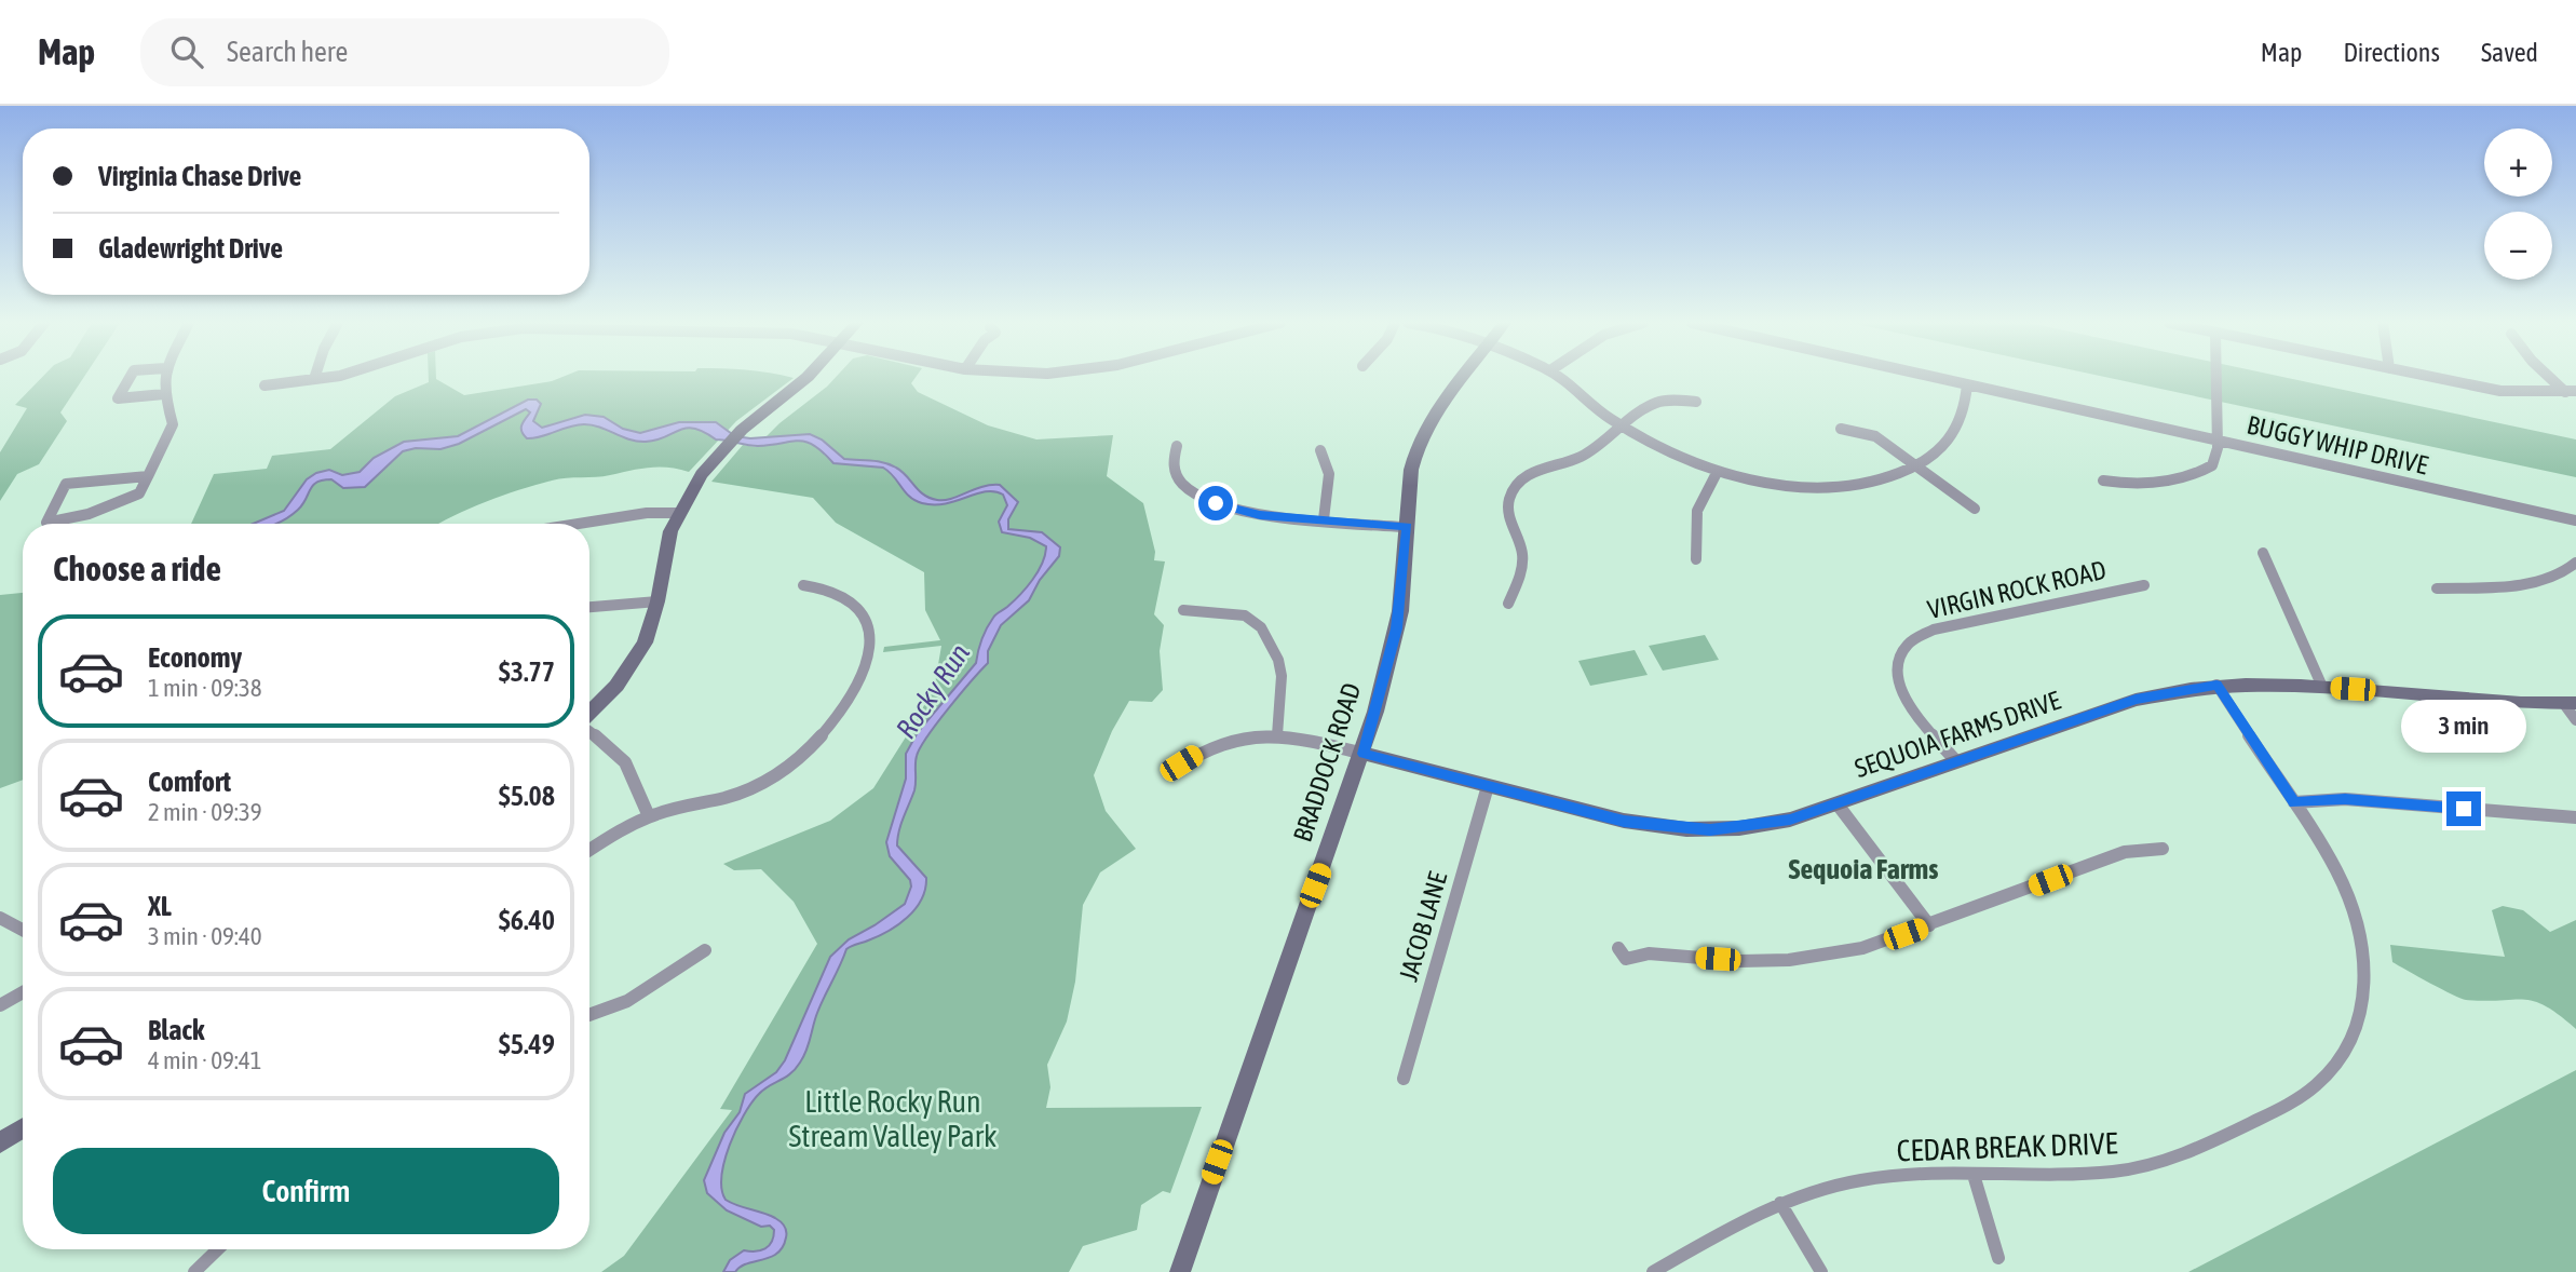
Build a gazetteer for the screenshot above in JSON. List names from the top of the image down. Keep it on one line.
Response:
{"streets":{"street":["BUGGY WHIP DRIVE","VIRGIN ROCK ROAD","SEQUOIA FARMS DRIVE","BRADDOCK ROAD","JACOB LANE","CEDAR BREAK DRIVE"]},"crossings":[["VIRGIN ROCK ROAD","SEQUOIA FARMS DRIVE"],["SEQUOIA FARMS DRIVE","BRADDOCK ROAD"],["SEQUOIA FARMS DRIVE","JACOB LANE"],["SEQUOIA FARMS DRIVE","CEDAR BREAK DRIVE"]],"districts":["Sequoia Farms"],"water":["Rocky Run"],"parks":["Little Rocky Run Stream Valley Park"],"page":{"header":"Map","search":"Search here","nav":["Map","Directions","Saved"],"map_buttons":["+","−"],"banner":["Virginia Chase Drive","Gladewright Drive"],"heading":"Choose a ride","list":[{"name":"Economy","note":"1 min · 09:38","value":"$3.77"},{"name":"Comfort","note":"2 min · 09:39","value":"$5.08"},{"name":"XL","note":"3 min · 09:40","value":"$6.40"},{"name":"Black","note":"4 min · 09:41","value":"$5.49"}],"bubble":"3 min","buttons":"Confirm"}}
